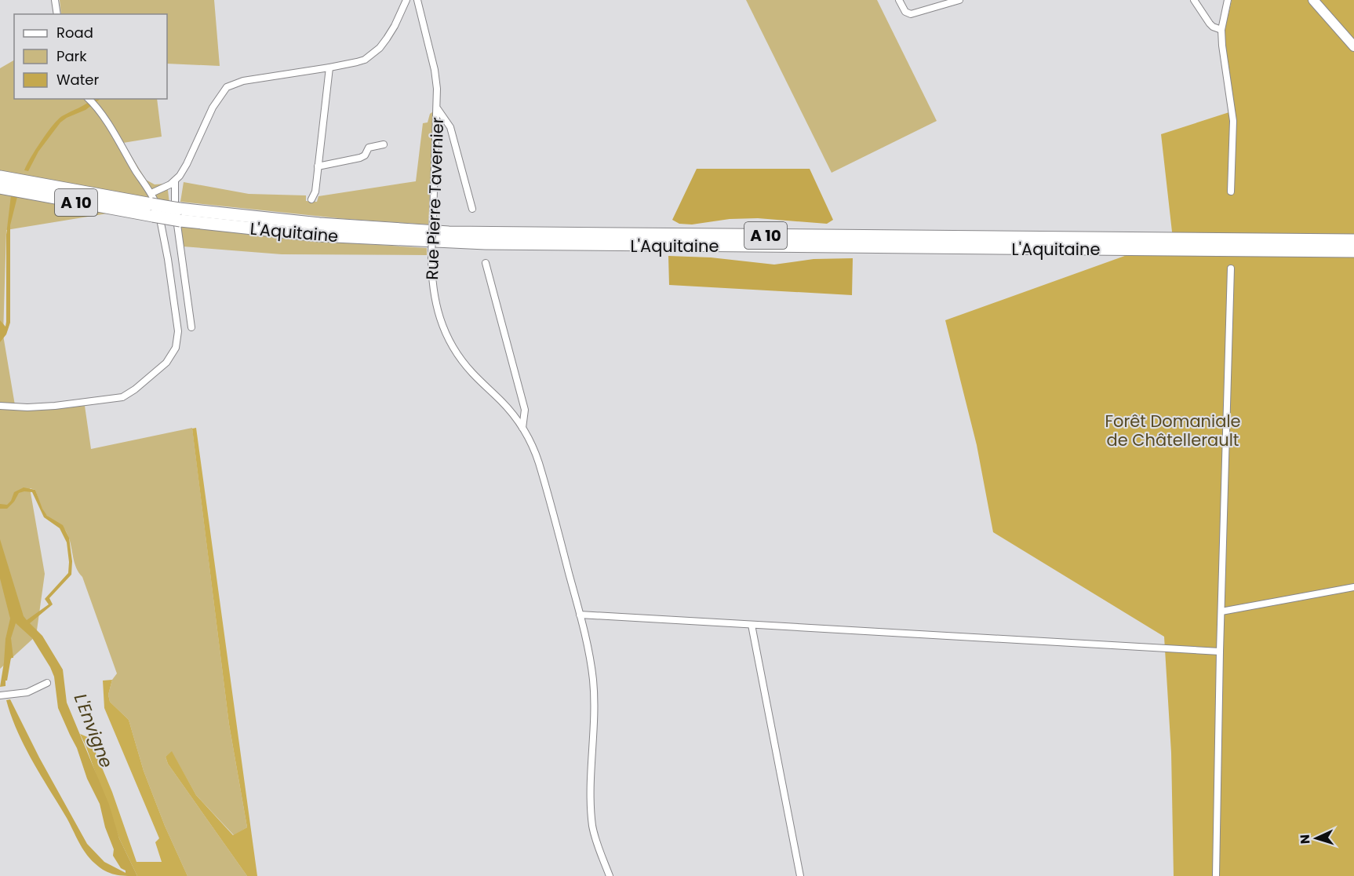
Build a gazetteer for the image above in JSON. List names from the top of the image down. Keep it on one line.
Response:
{"streets":{"highway":["A 10","L'Aquitaine"],"street":["Rue Pierre Tavernier"]},"water":["L'Envigne"],"parks":["Forêt Domaniale de Châtellerault"],"legend":["Road","Park","Water"],"north":"left"}
